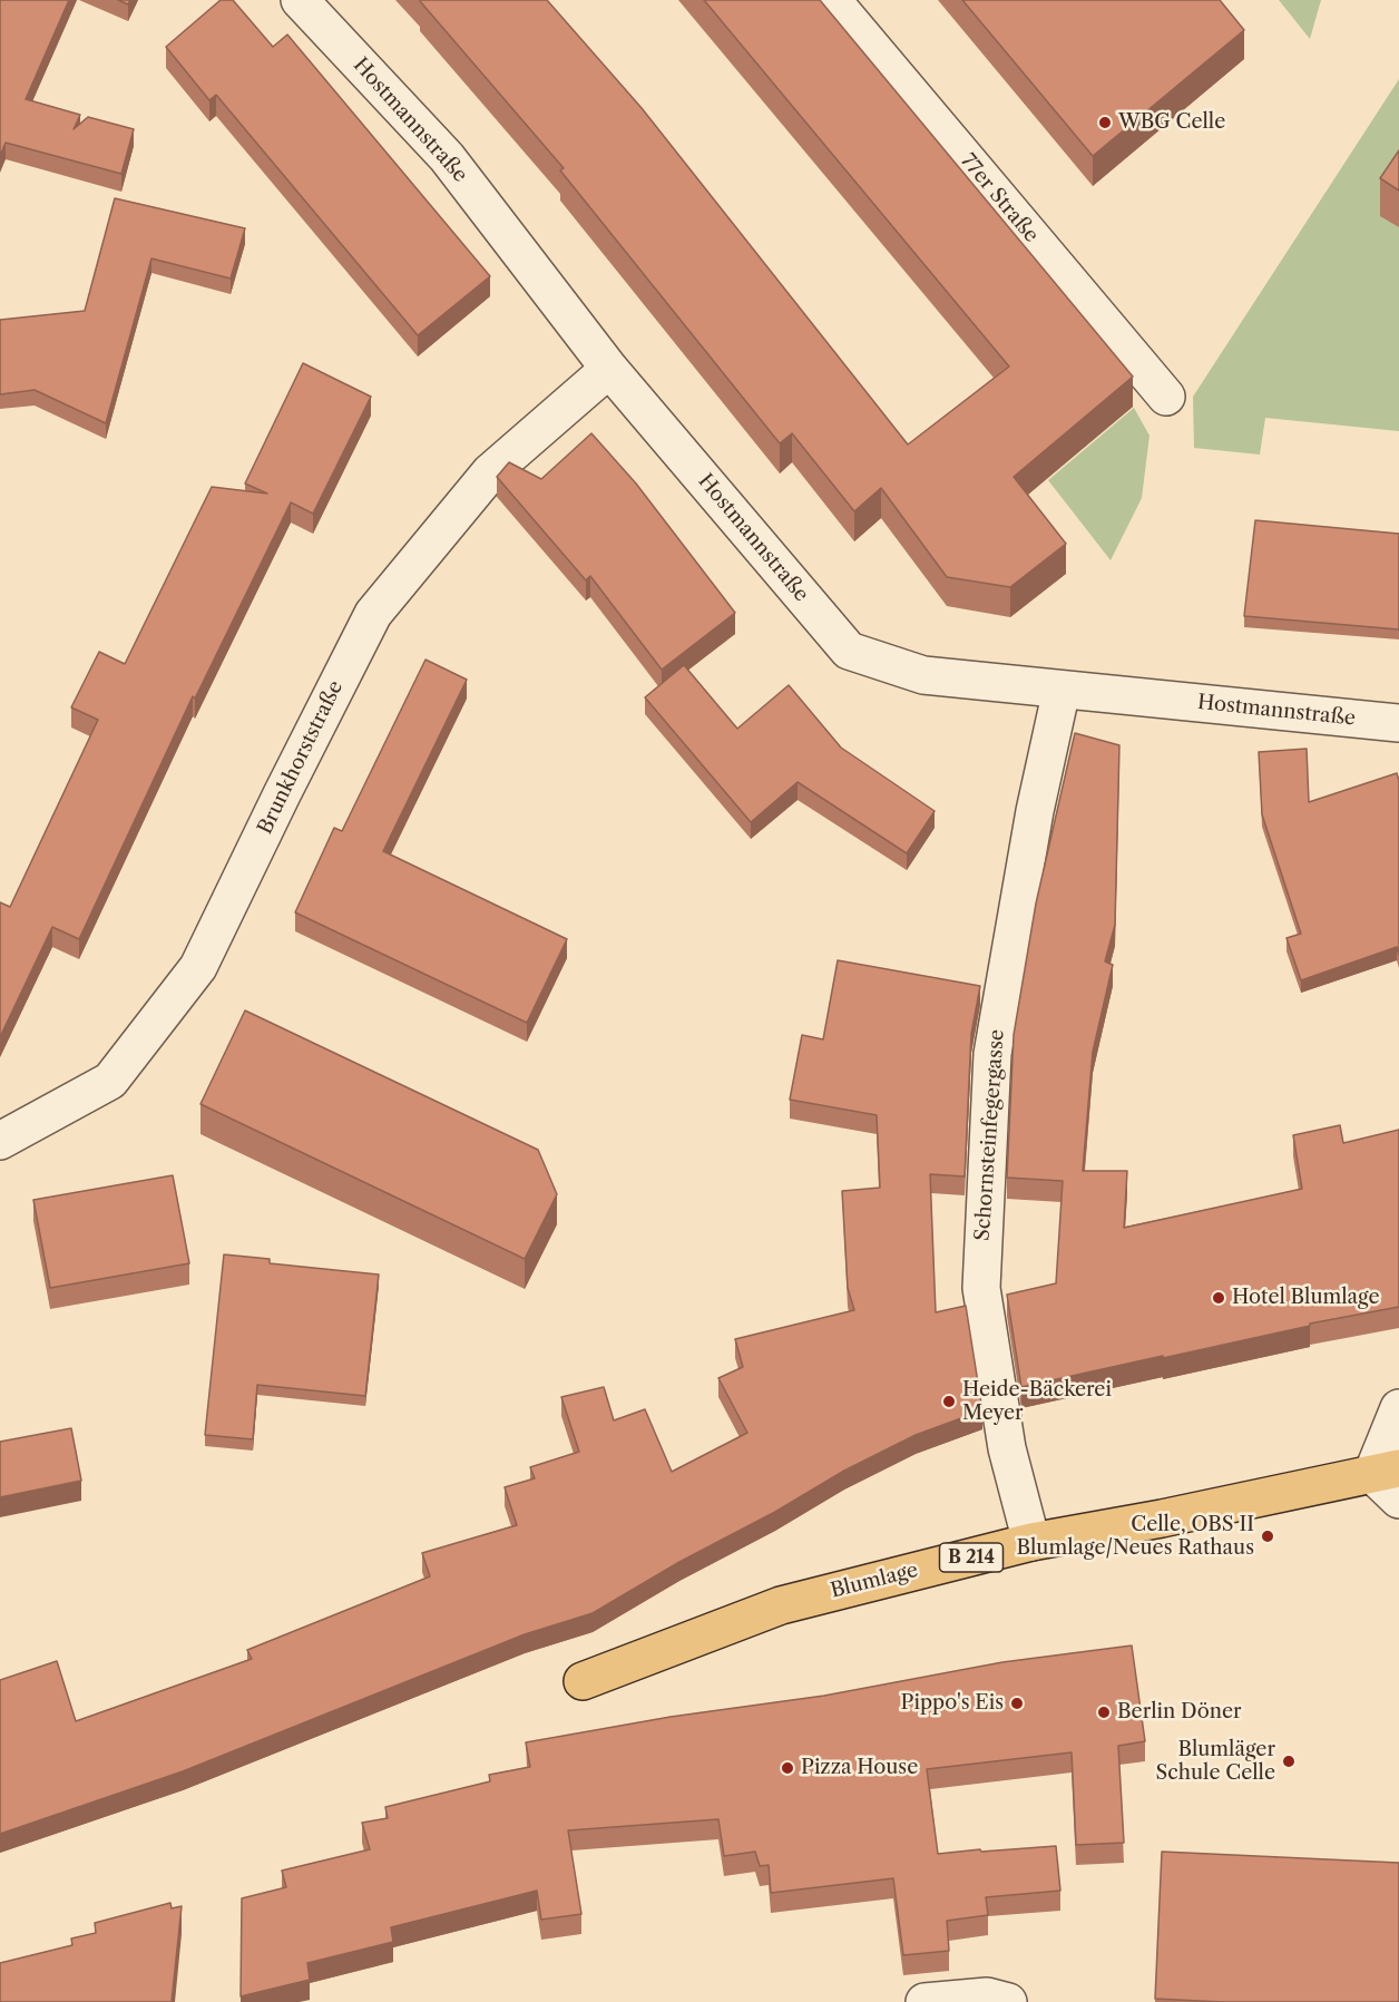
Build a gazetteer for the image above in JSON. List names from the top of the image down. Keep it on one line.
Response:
{"streets":{"main road":["B 214","Blumlage"],"street":["Hostmannstraße","77er Straße","Brunkhorststraße","Schornsteinfegergasse"]},"crossings":[["Hostmannstraße","Brunkhorststraße"],["Hostmannstraße","Schornsteinfegergasse"],["Schornsteinfegergasse","Blumlage"]],"places":["WBG Celle","Hotel Blumlage","Heide-Bäckerei Meyer","Celle, OBS II Blumlage/Neues Rathaus","Pippo's Eis","Berlin Döner","Blumläger Schule Celle","Pizza House"]}
